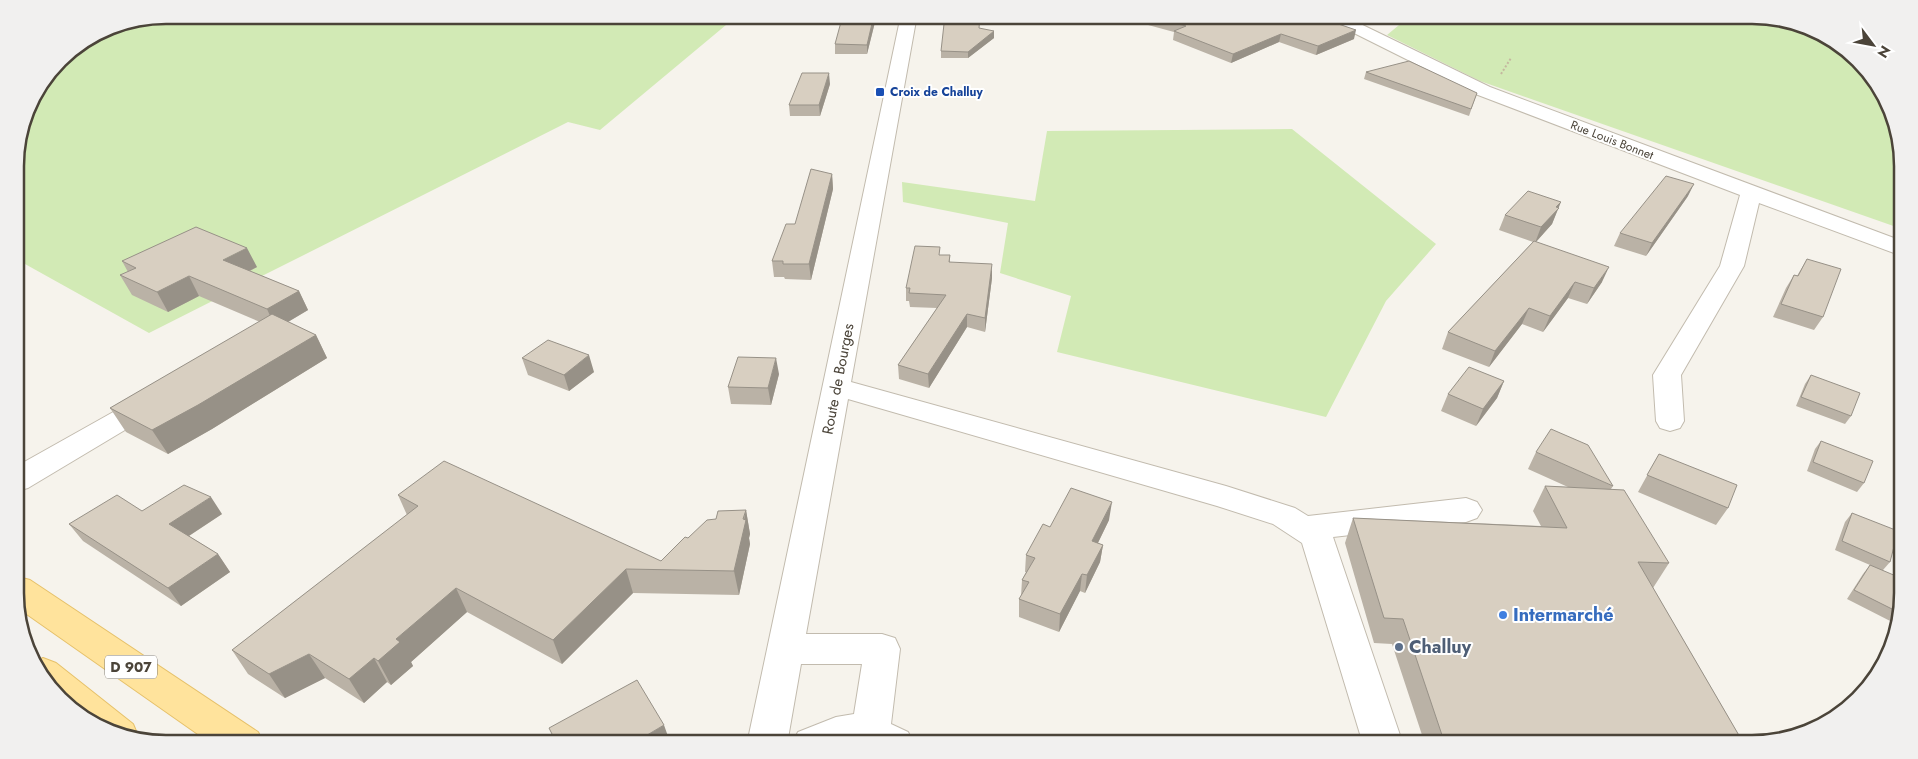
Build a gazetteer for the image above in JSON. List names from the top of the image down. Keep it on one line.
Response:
{"streets":{"main road":["D 907"],"street":["Rue Louis Bonnet","Route de Bourges"]},"places":{"transit":["Croix de Challuy"],"other":["Intermarché","Challuy"]},"north":"bottom right"}
